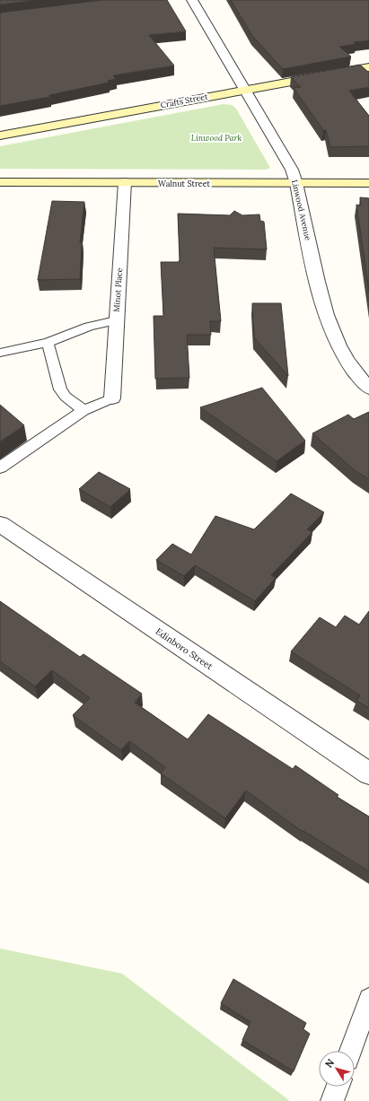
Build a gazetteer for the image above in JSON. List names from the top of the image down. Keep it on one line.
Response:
{"streets":{"main road":["Crafts Street","Walnut Street"],"street":["Linwood Avenue","Minot Place","Edinboro Street"]},"crossings":[["Crafts Street","Linwood Avenue"],["Walnut Street","Linwood Avenue"],["Walnut Street","Minot Place"]],"parks":["Linwood Park"],"north":"top left"}
